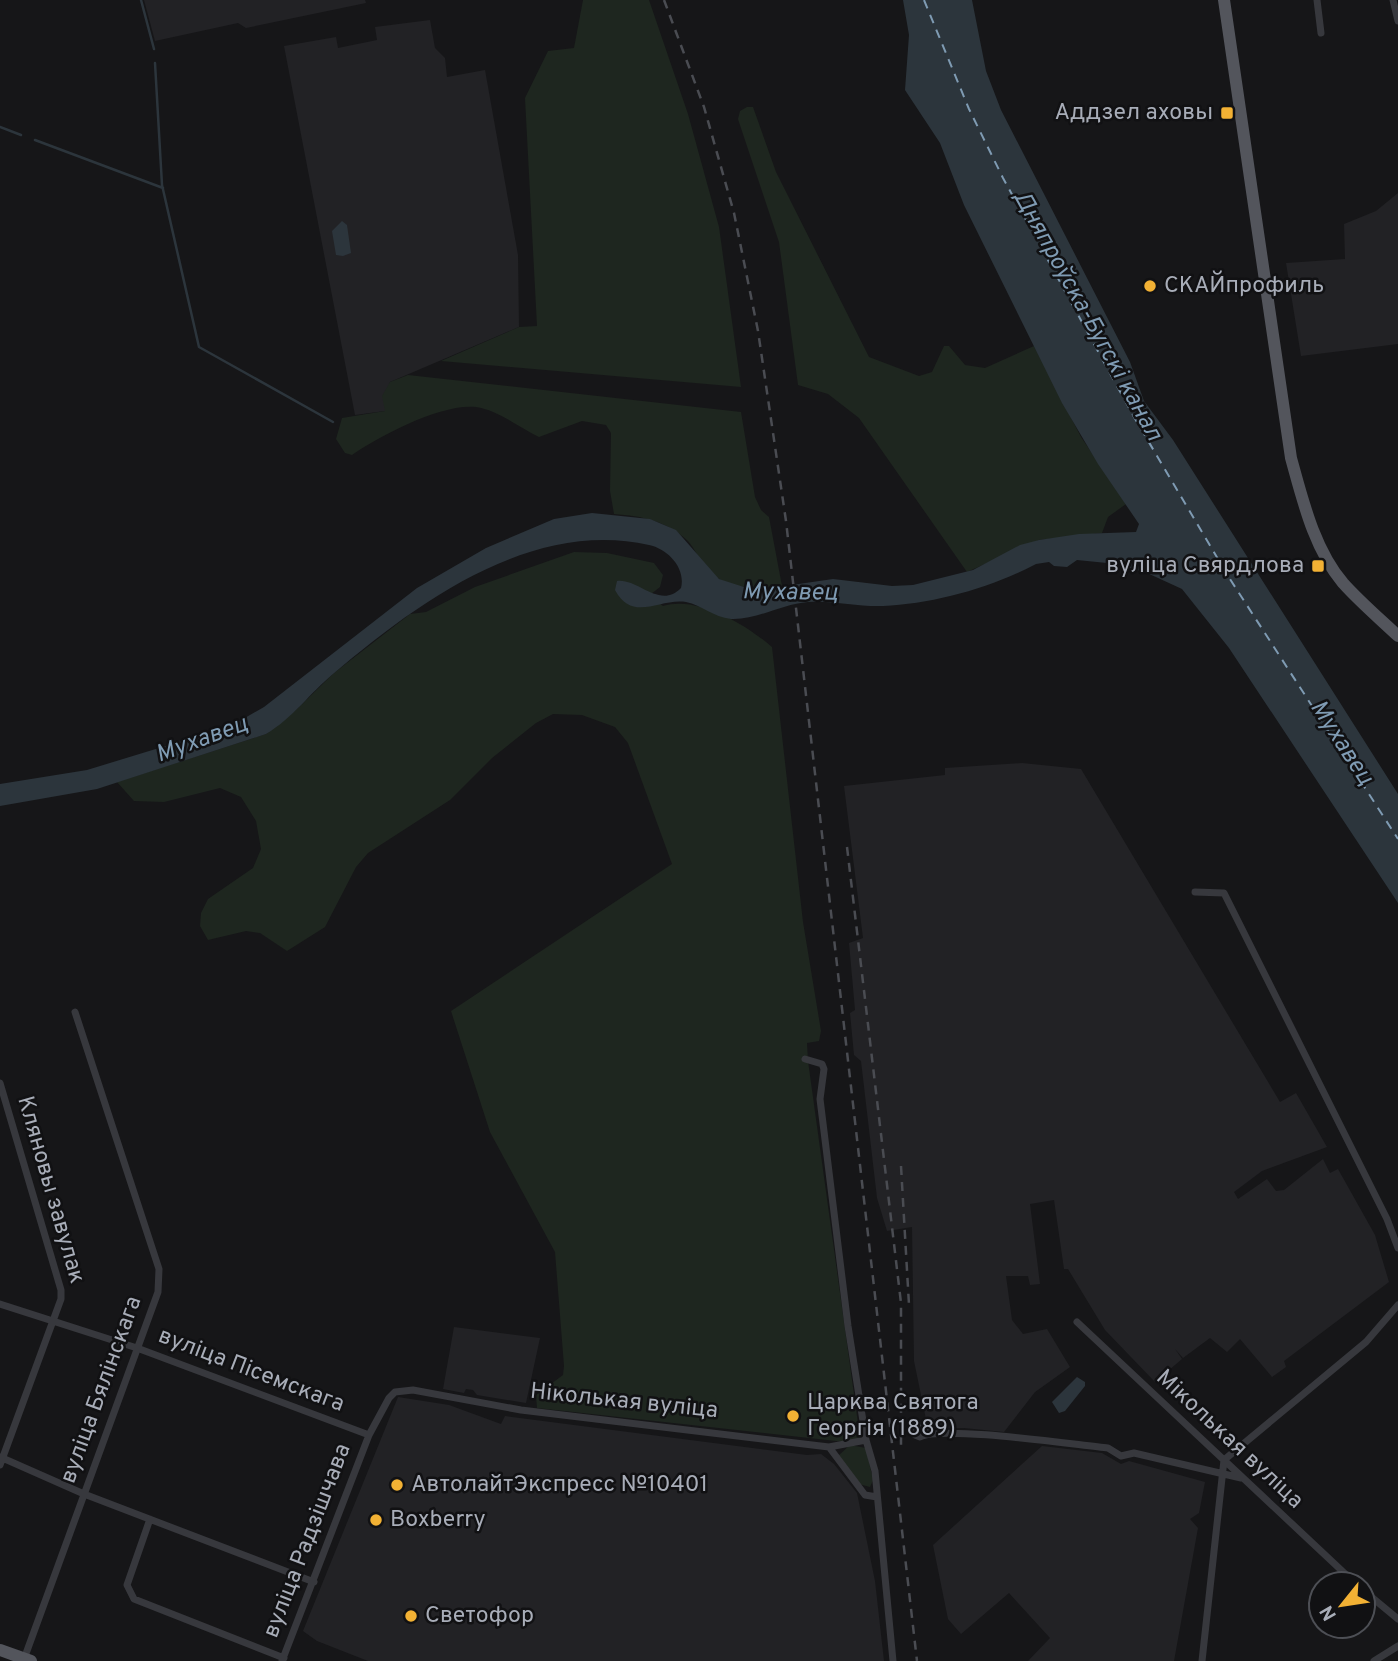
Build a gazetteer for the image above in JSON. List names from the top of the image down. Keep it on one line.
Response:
{"streets":{"street":["Кляновы завулак","вуліца Пісемскага","вуліца Бялінскага","Ніколькая вуліца","Міколькая вуліца","вуліца Радзішчава"]},"crossings":[["Кляновы завулак","вуліца Пісемскага"],["вуліца Пісемскага","вуліца Бялінскага"],["вуліца Пісемскага","Ніколькая вуліца"],["вуліца Пісемскага","вуліца Радзішчава"],["Ніколькая вуліца","вуліца Радзішчава"]],"water":["Дняпроўска-Бугскі канал","Мухавец"],"places":{"transit":["Аддзел аховы","вуліца Свярдлова"],"other":["СКАЙпрофиль","Царква Святога Георгія (1889)","АвтолайтЭкспресс №10401","Boxberry","Светофор"]},"north":"bottom left"}
